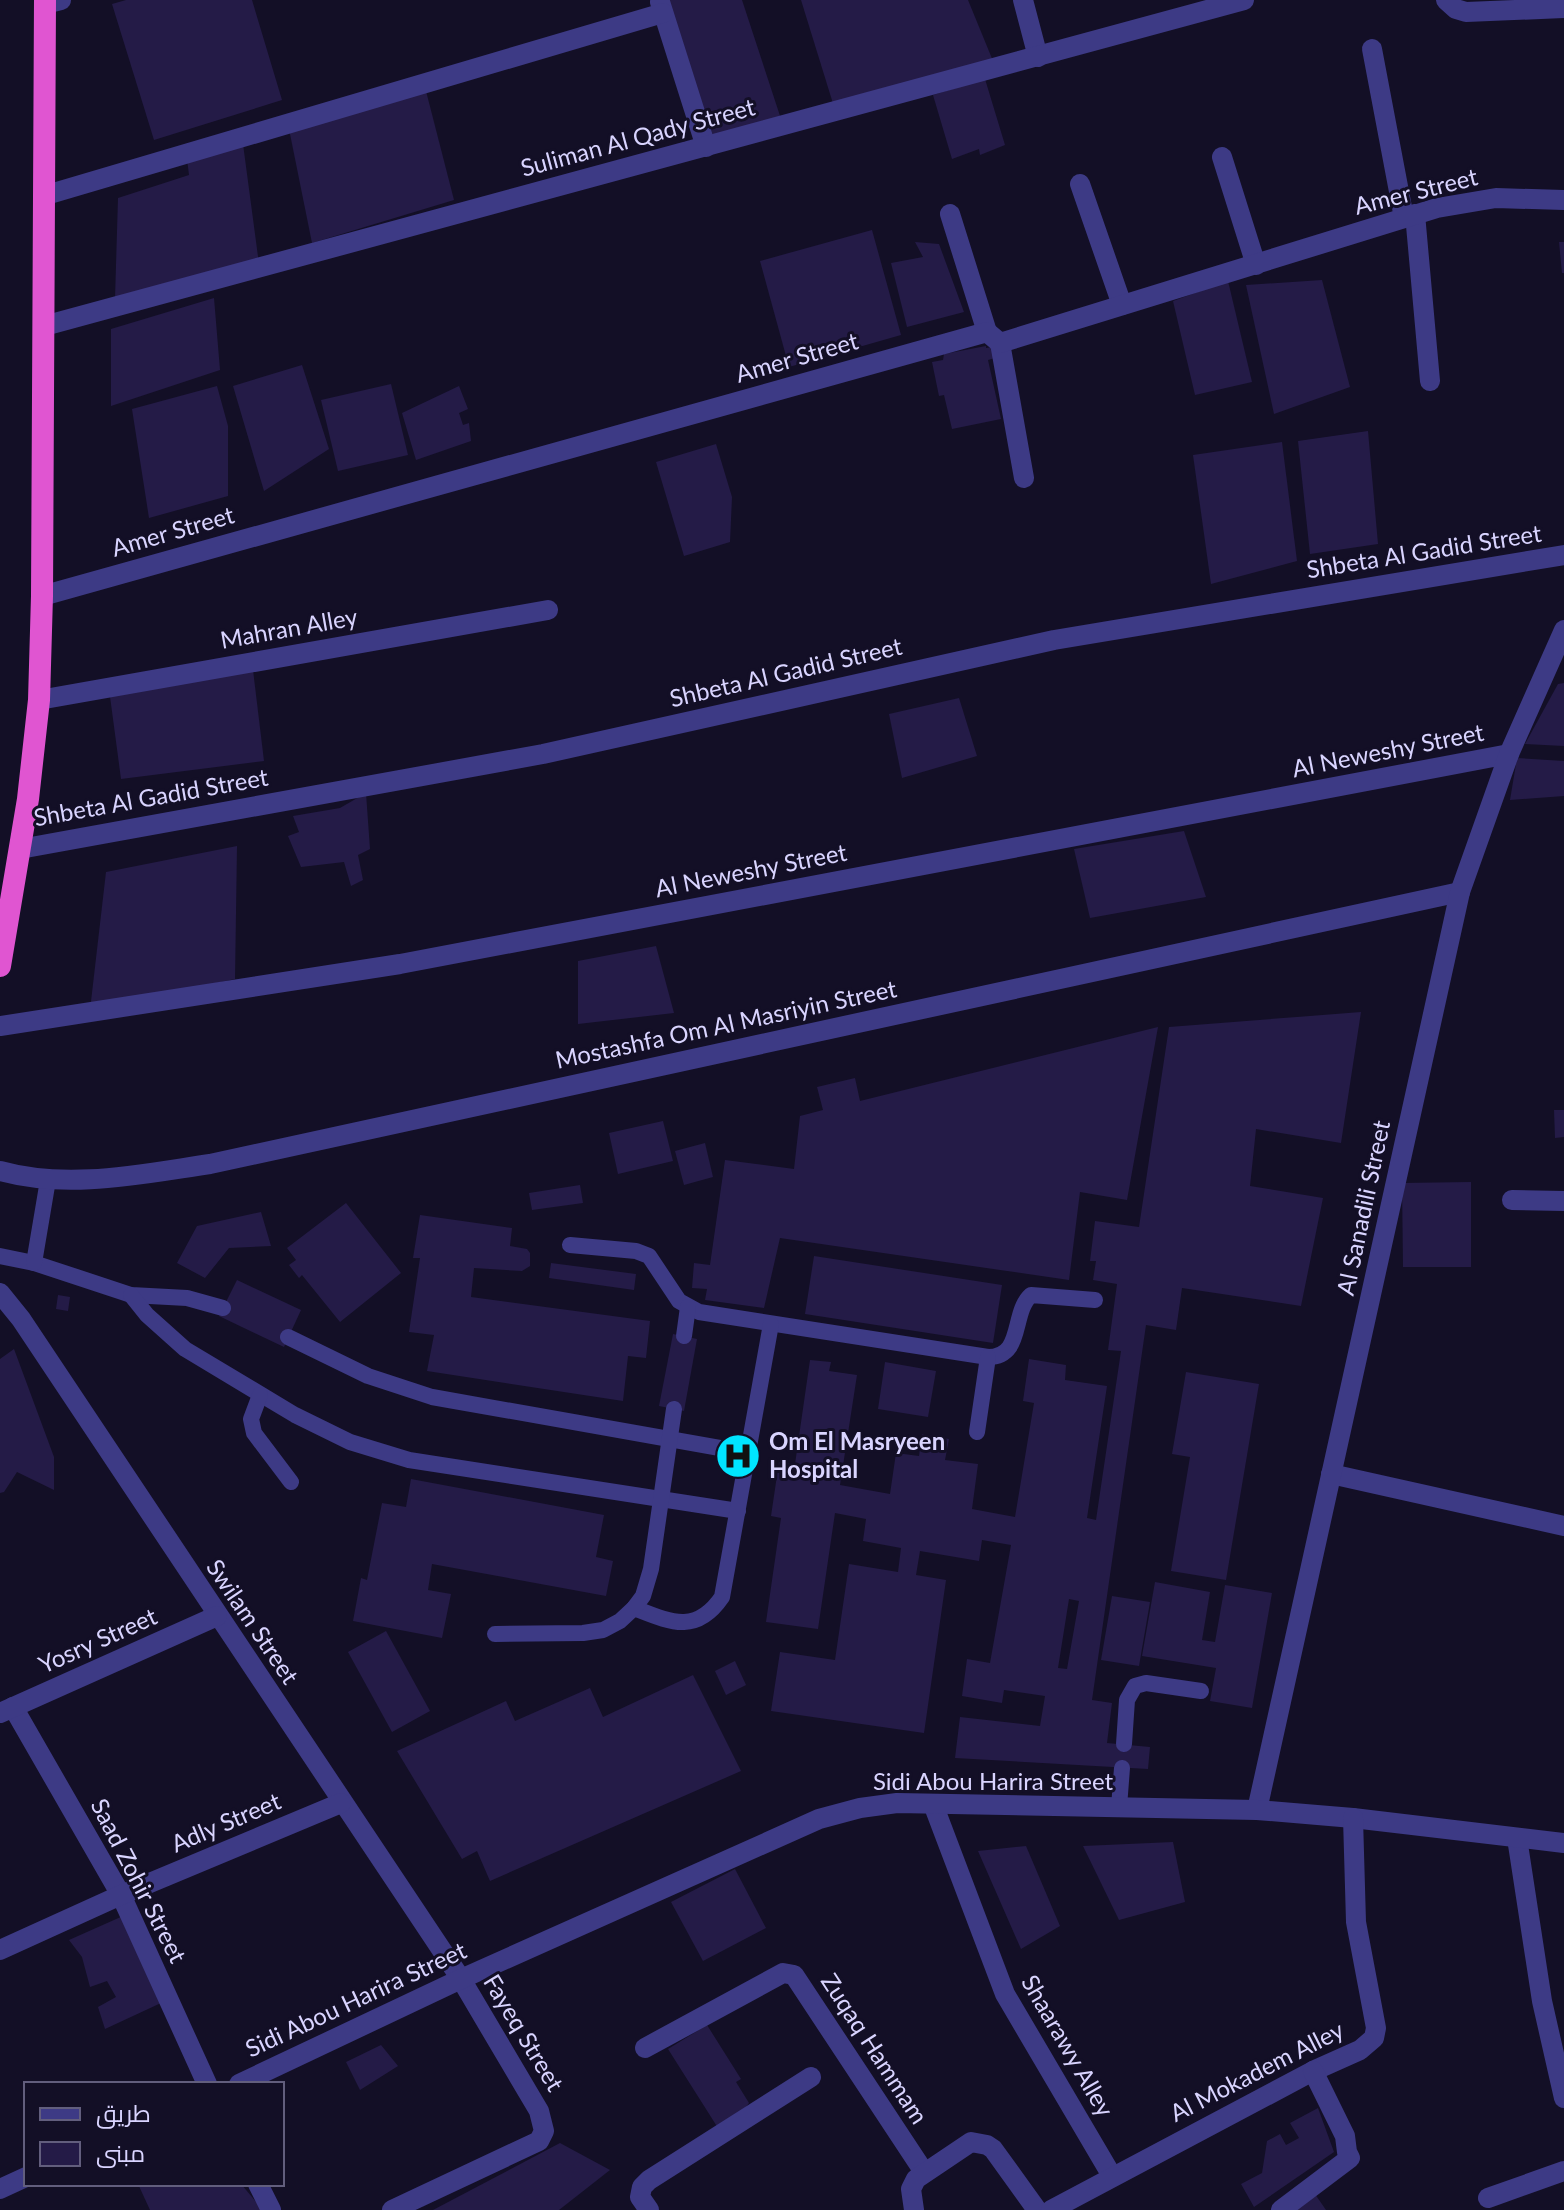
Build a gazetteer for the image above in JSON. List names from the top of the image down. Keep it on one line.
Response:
{"streets":{"street":["Suliman Al Qady Street","Amer Street","Shbeta Al Gadid Street","Mahran Alley","Al Neweshy Street","Mostashfa Om Al Masriyin Street","Al Sanadili Street","Swilam Street","Yosry Street","Sidi Abou Harira Street","Adly Street","Saad Zohir Street","Fayeq Street","Shaarawy Alley","Zuqaq Hammam","Al Mokadem Alley"]},"crossings":[["Al Neweshy Street","Al Sanadili Street"],["Mostashfa Om Al Masriyin Street","Al Sanadili Street"],["Al Sanadili Street","Sidi Abou Harira Street"],["Swilam Street","Yosry Street"],["Swilam Street","Sidi Abou Harira Street"],["Swilam Street","Adly Street"],["Swilam Street","Fayeq Street"],["Yosry Street","Saad Zohir Street"],["Sidi Abou Harira Street","Fayeq Street"],["Sidi Abou Harira Street","Shaarawy Alley"],["Sidi Abou Harira Street","Al Mokadem Alley"],["Adly Street","Saad Zohir Street"],["Shaarawy Alley","Al Mokadem Alley"]],"places":{"hospital":["Om El Masryeen Hospital"]},"legend":["طريق","مبنى"]}
